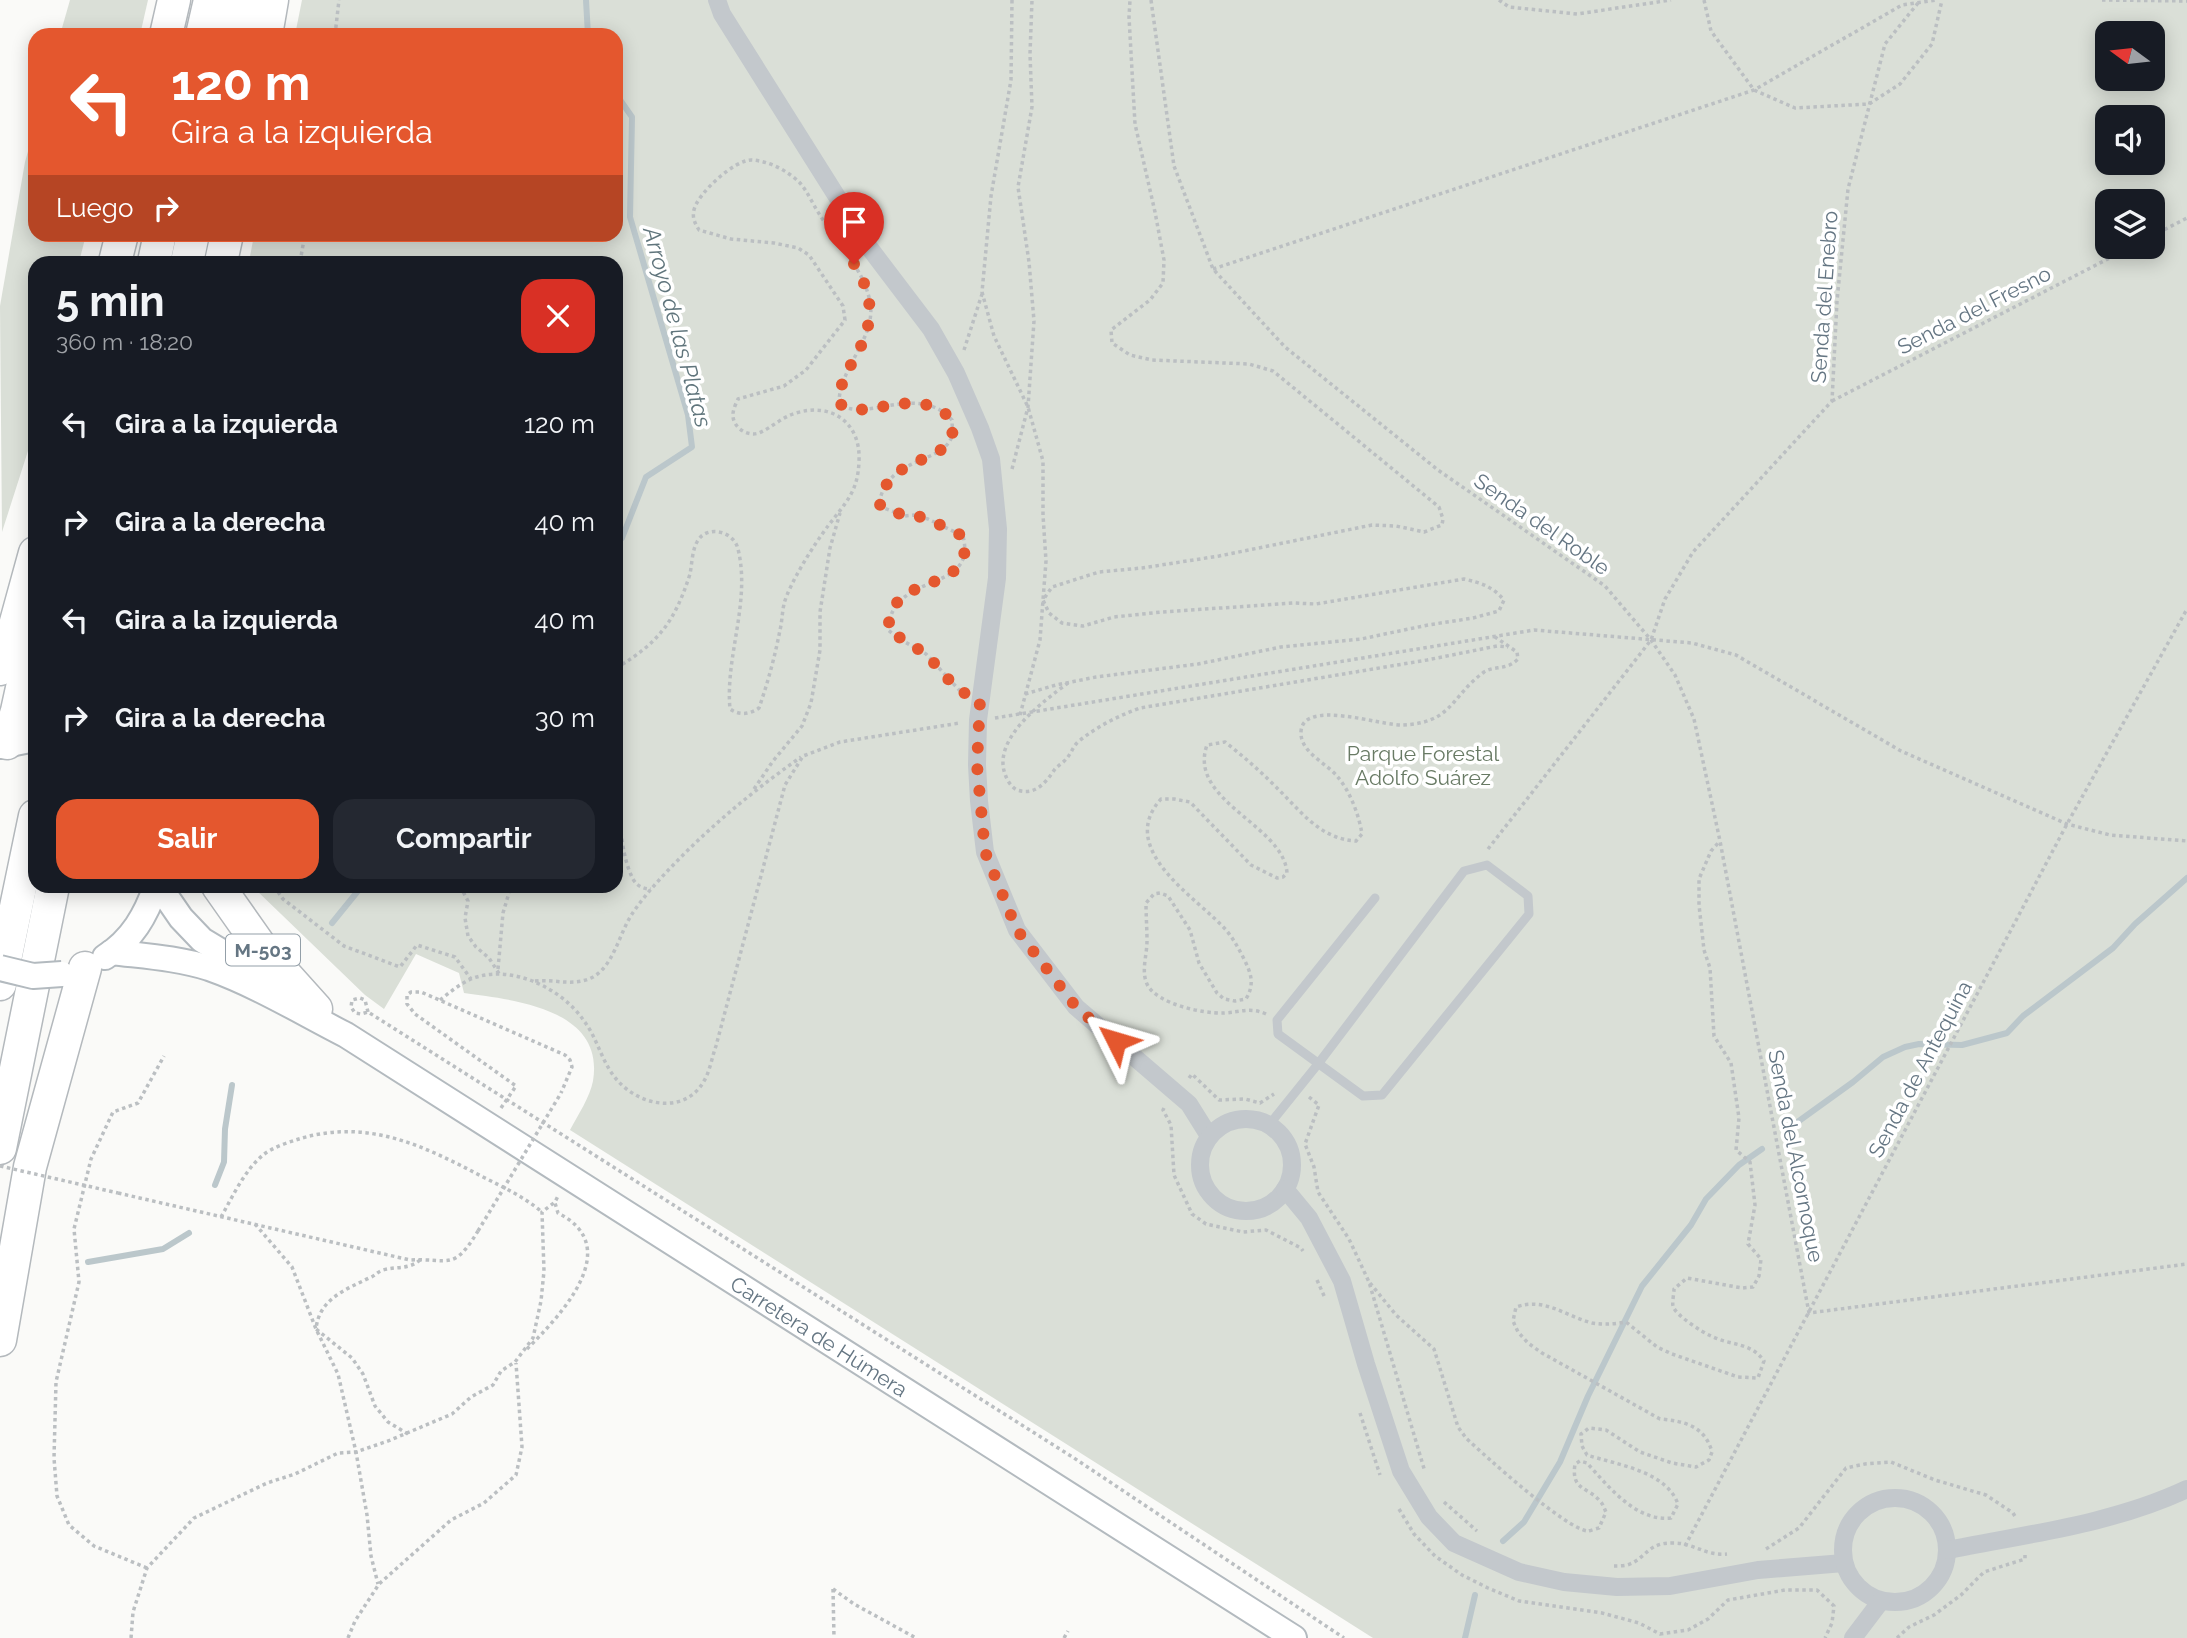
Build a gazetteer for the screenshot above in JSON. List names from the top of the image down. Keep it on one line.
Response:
{"streets":{"highway":["M-503"],"main road":["Carretera de Húmera"],"path":["Senda del Enebro","Senda del Fresno","Senda del Roble","Senda de Antequina","Senda del Alcornoque"]},"crossings":[["Senda del Enebro","Senda del Fresno"],["Senda del Enebro","Senda del Roble"],["Senda del Enebro","Senda del Alcornoque"],["Senda del Roble","Senda del Alcornoque"],["M-503","Carretera de Húmera"],["Senda de Antequina","Senda del Alcornoque"]],"water":["Arroyo de las Platas"],"parks":["Parque Forestal Adolfo Suárez"],"north":"left","page":{"turn":["120 m","Gira a la izquierda"],"then":"Luego","heading":["5 min","360 m · 18:20"],"list":[{"name":"Gira a la izquierda","value":"120 m"},{"name":"Gira a la derecha","value":"40 m"},{"name":"Gira a la izquierda","value":"40 m"},{"name":"Gira a la derecha","value":"30 m"}],"buttons":["Salir","Compartir"]}}
